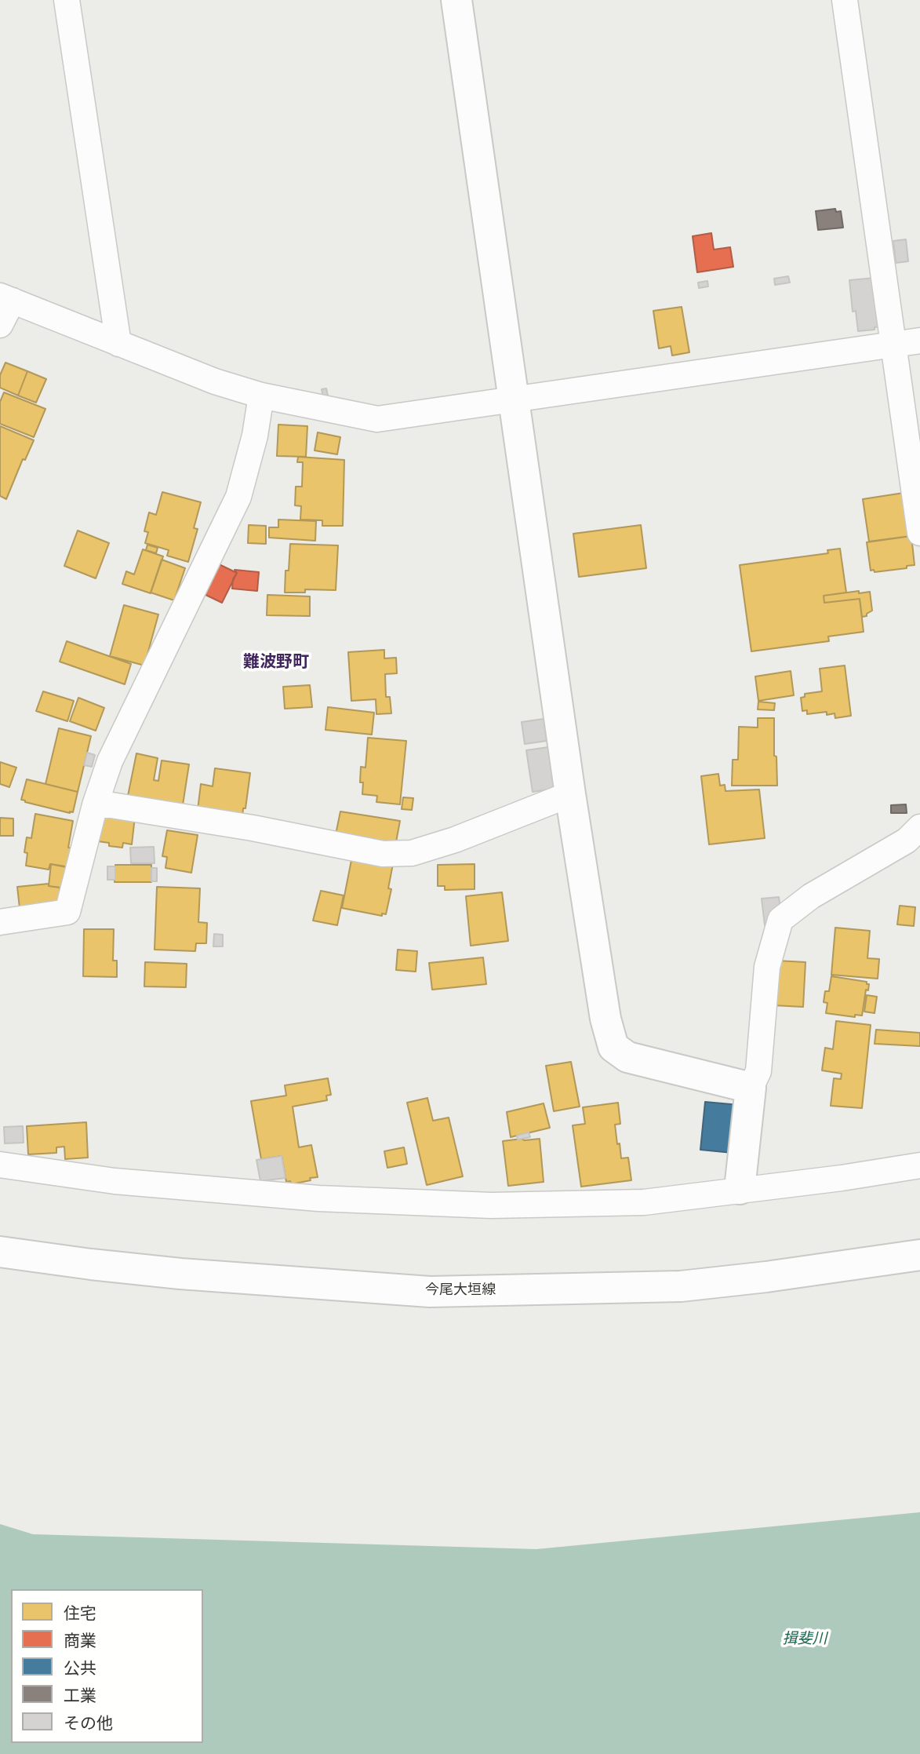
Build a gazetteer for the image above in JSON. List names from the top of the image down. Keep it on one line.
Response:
{"streets":{"street":["今尾大垣線"]},"districts":["難波野町"],"water":["揖斐川"],"legend":["住宅","商業","公共","工業","その他"]}
